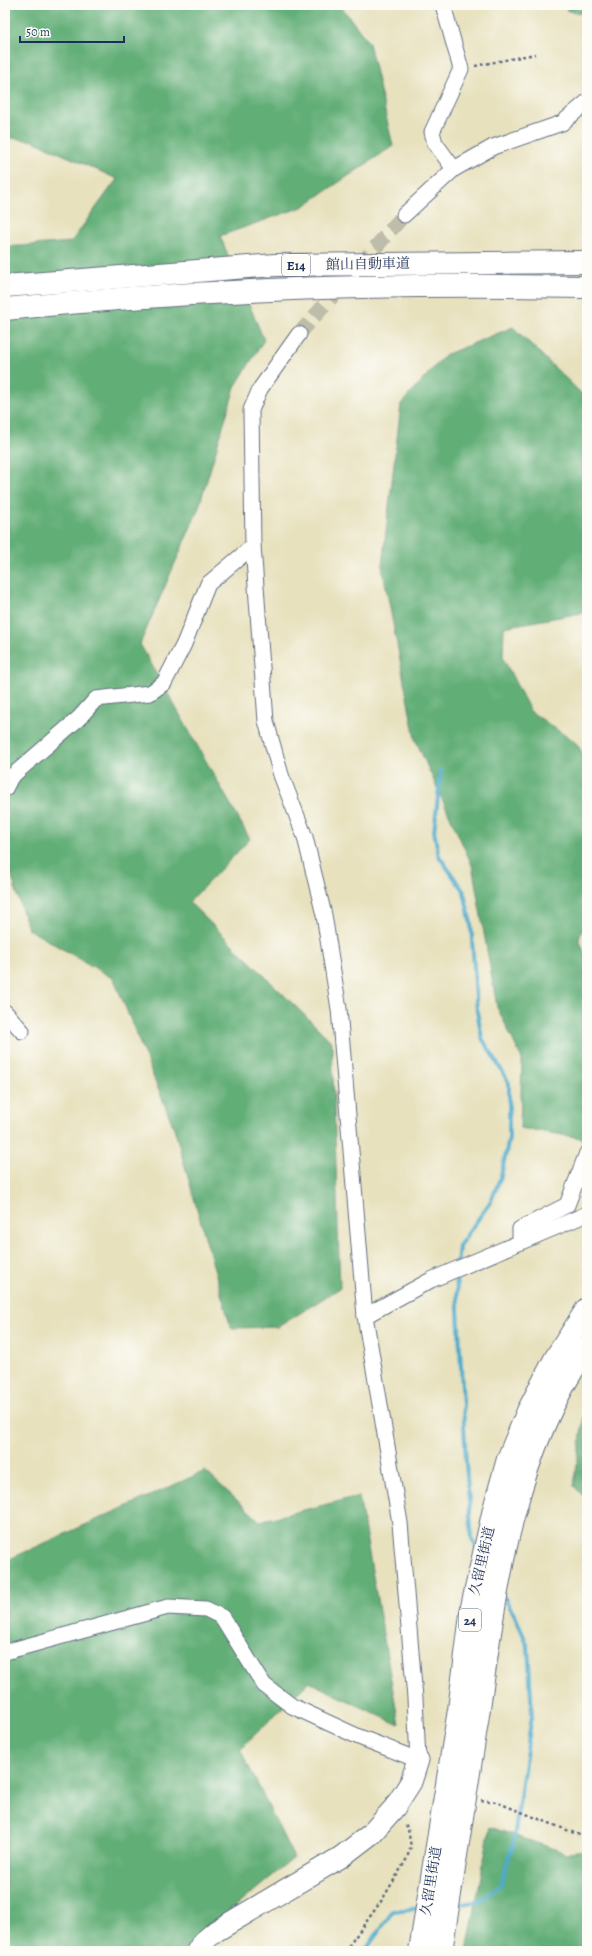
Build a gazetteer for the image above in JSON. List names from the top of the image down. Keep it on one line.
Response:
{"streets":{"main road":["館山自動車道","E14","久留里街道","24"]},"scale_bar":"50 m"}
